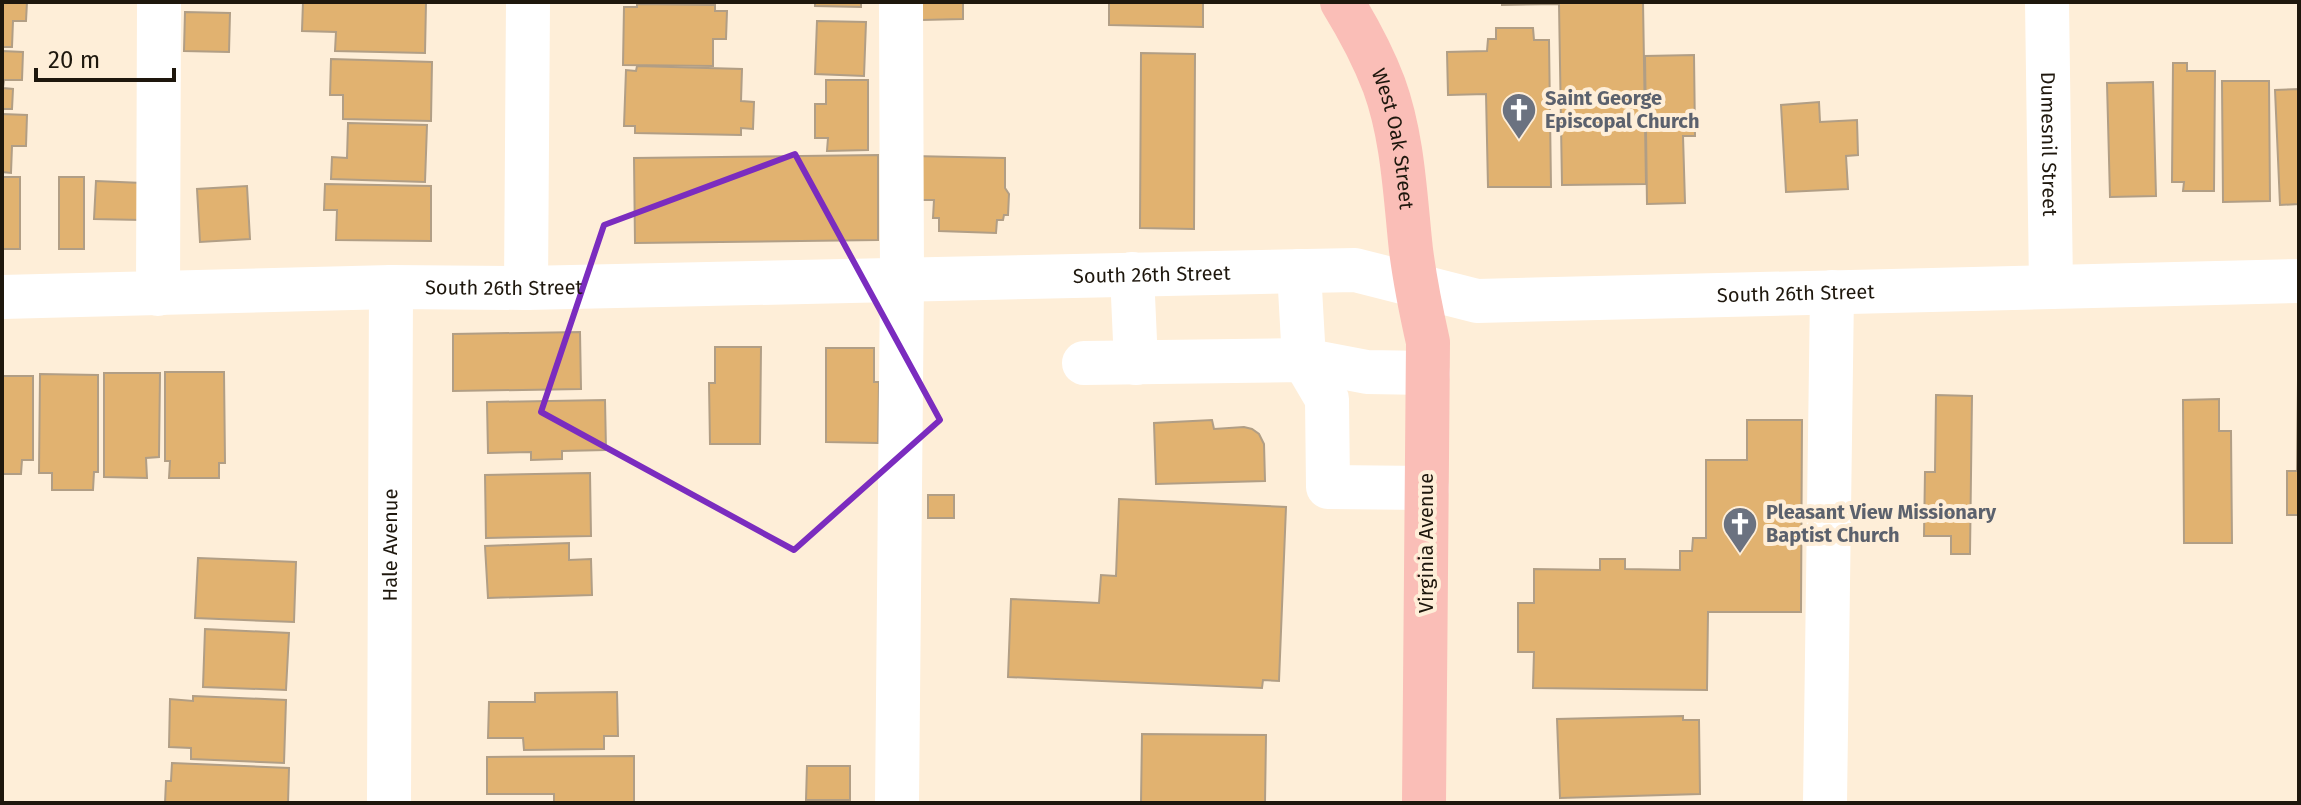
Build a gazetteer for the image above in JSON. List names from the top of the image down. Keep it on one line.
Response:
{"streets":{"main road":["West Oak Street","Virginia Avenue"],"street":["Dumesnil Street","South 26th Street","Hale Avenue"]},"crossings":[["West Oak Street","South 26th Street"],["West Oak Street","Virginia Avenue"],["Dumesnil Street","South 26th Street"],["South 26th Street","Virginia Avenue"],["South 26th Street","Hale Avenue"]],"places":{"church":["Saint George Episcopal Church","Pleasant View Missionary Baptist Church"]},"scale_bar":"20 m"}
